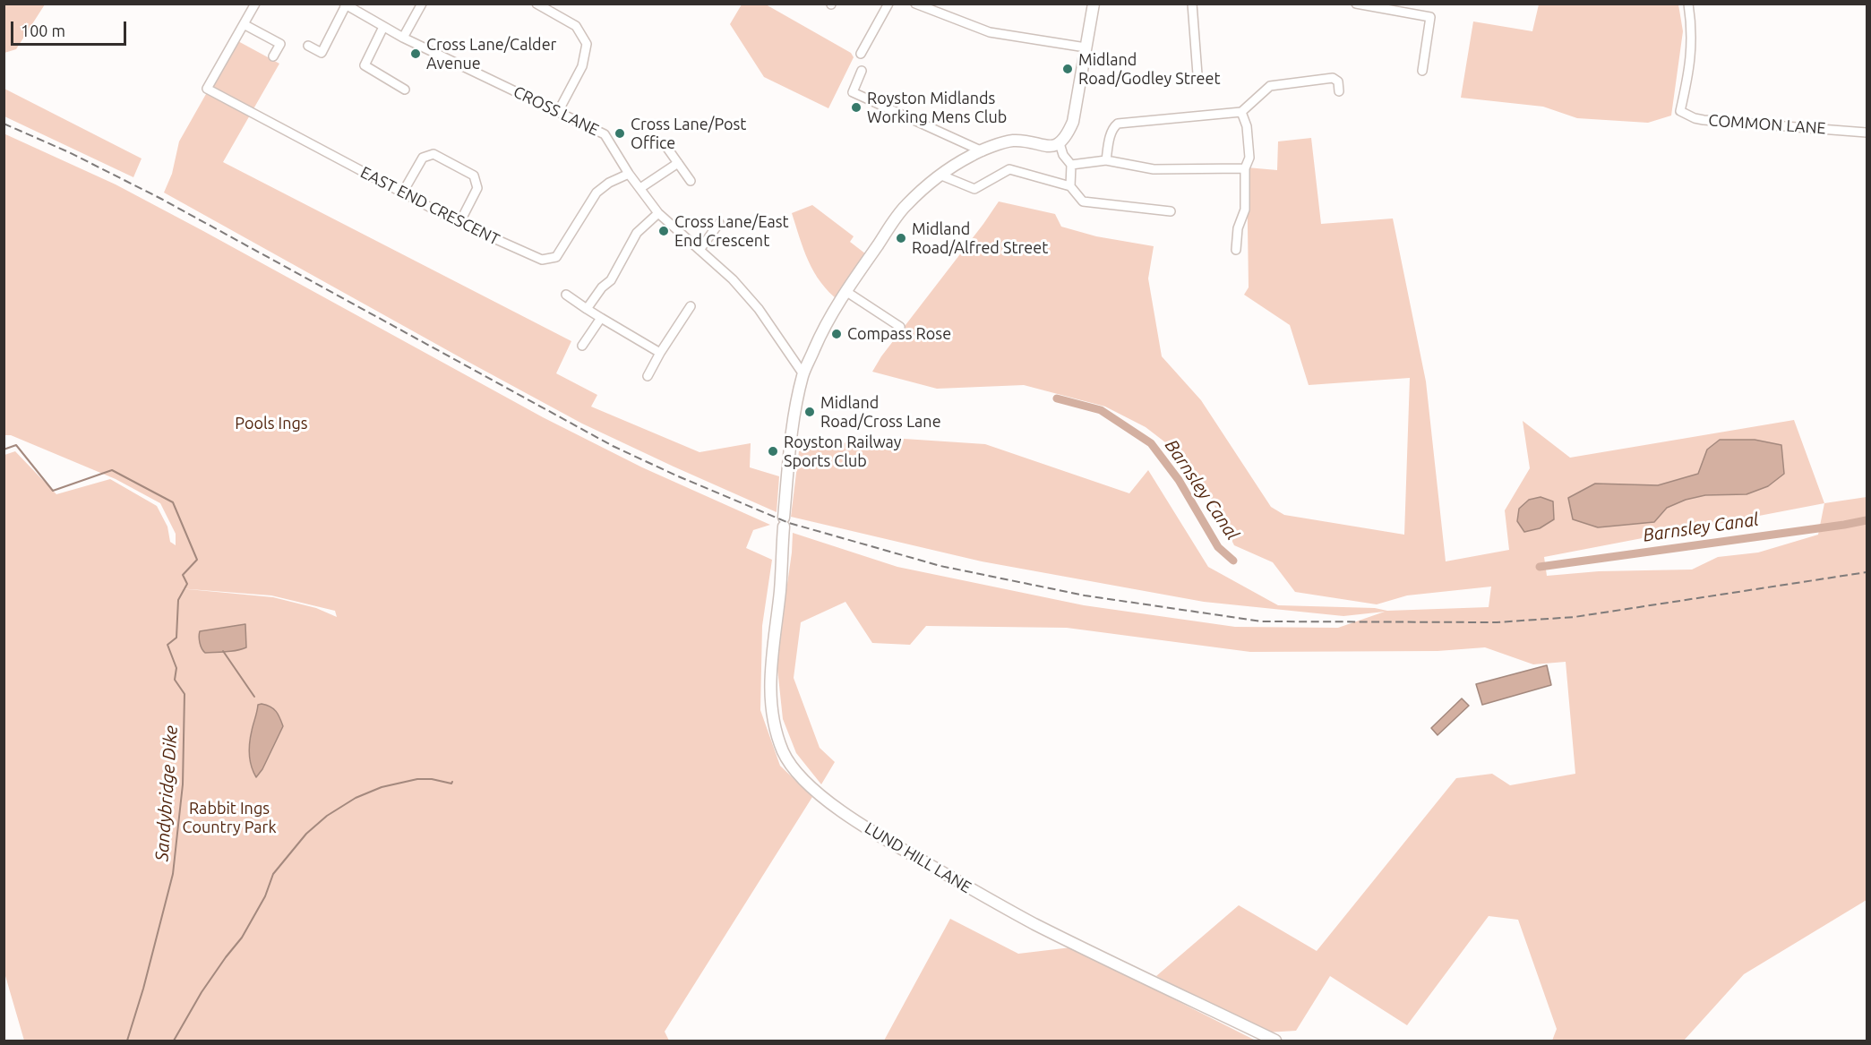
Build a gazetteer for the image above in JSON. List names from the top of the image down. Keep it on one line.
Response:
{"streets":{"main road":["LUND HILL LANE"],"street":["CROSS LANE","COMMON LANE","EAST END CRESCENT"]},"crossings":[["CROSS LANE","EAST END CRESCENT"],["CROSS LANE","LUND HILL LANE"]],"water":["Barnsley Canal","Sandybridge Dike"],"parks":["Pools Ings","Rabbit Ings Country Park"],"places":["Cross Lane/Calder Avenue","Midland Road/Godley Street","Royston Midlands Working Mens Club","Cross Lane/Post Office","Cross Lane/East End Crescent","Midland Road/Alfred Street","Compass Rose","Midland Road/Cross Lane","Royston Railway Sports Club"],"scale_bar":"100 m"}
